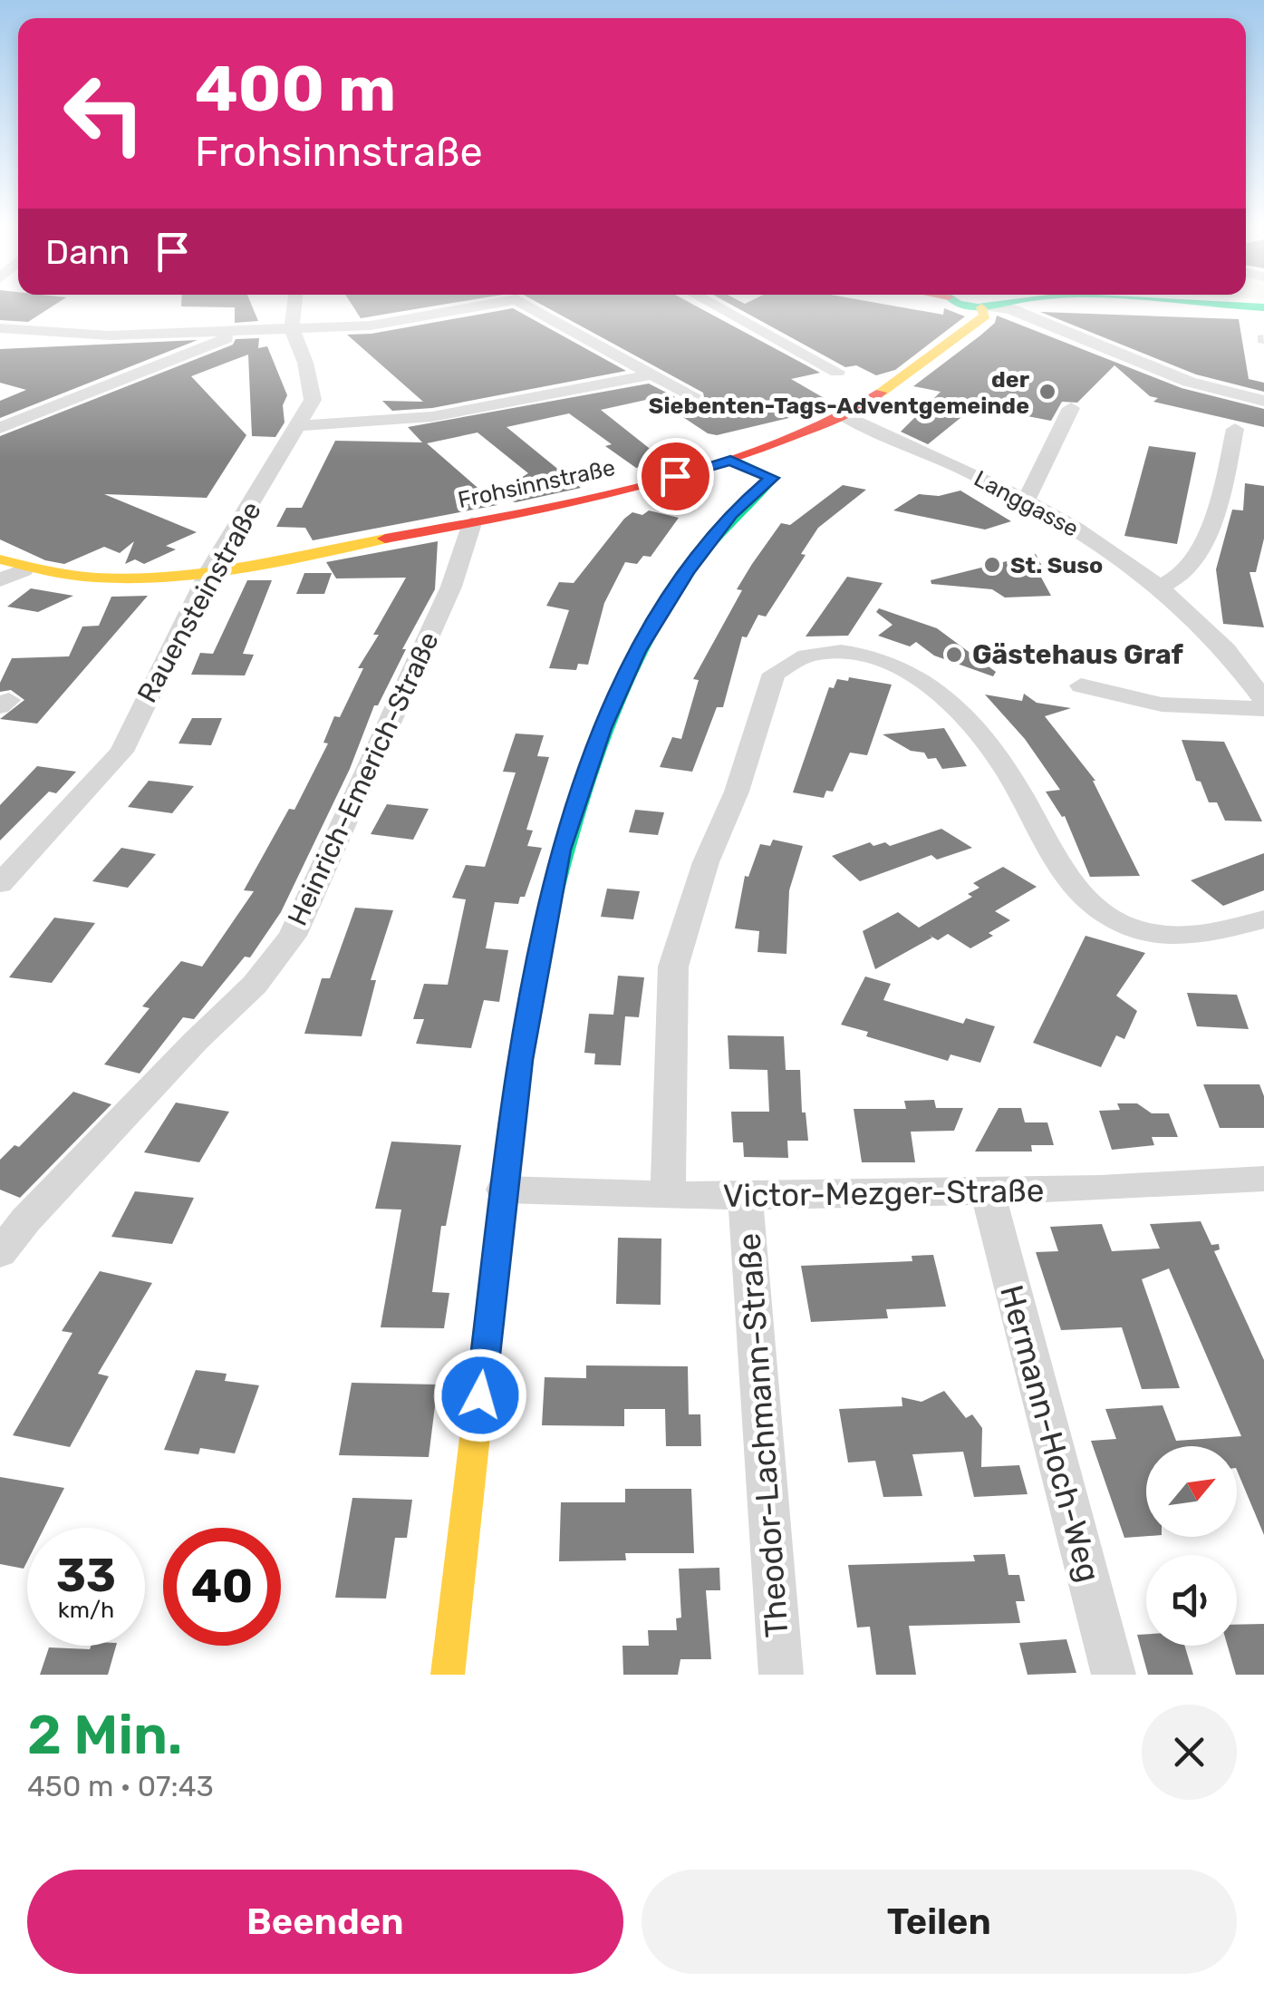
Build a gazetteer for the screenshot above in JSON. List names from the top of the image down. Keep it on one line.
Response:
{"streets":{"street":["Frohsinnstraße","Langgasse","Rauensteinstraße","Heinrich-Emerich-Straße","Victor-Mezger-Straße","Hermann-Hoch-Weg","Theodor-Lachmann-Straße"]},"crossings":[["Frohsinnstraße","Langgasse"],["Frohsinnstraße","Rauensteinstraße"],["Frohsinnstraße","Heinrich-Emerich-Straße"],["Victor-Mezger-Straße","Hermann-Hoch-Weg"],["Victor-Mezger-Straße","Theodor-Lachmann-Straße"]],"places":["der Siebenten-Tags-Adventgemeinde","St. Suso","Gästehaus Graf"],"north":"top right","page":{"turn":["400 m","Frohsinnstraße"],"then":"Dann","speed":"33 km/h","limit":"40","heading":["2 Min.","450 m · 07:43"],"buttons":["Beenden","Teilen"]}}
